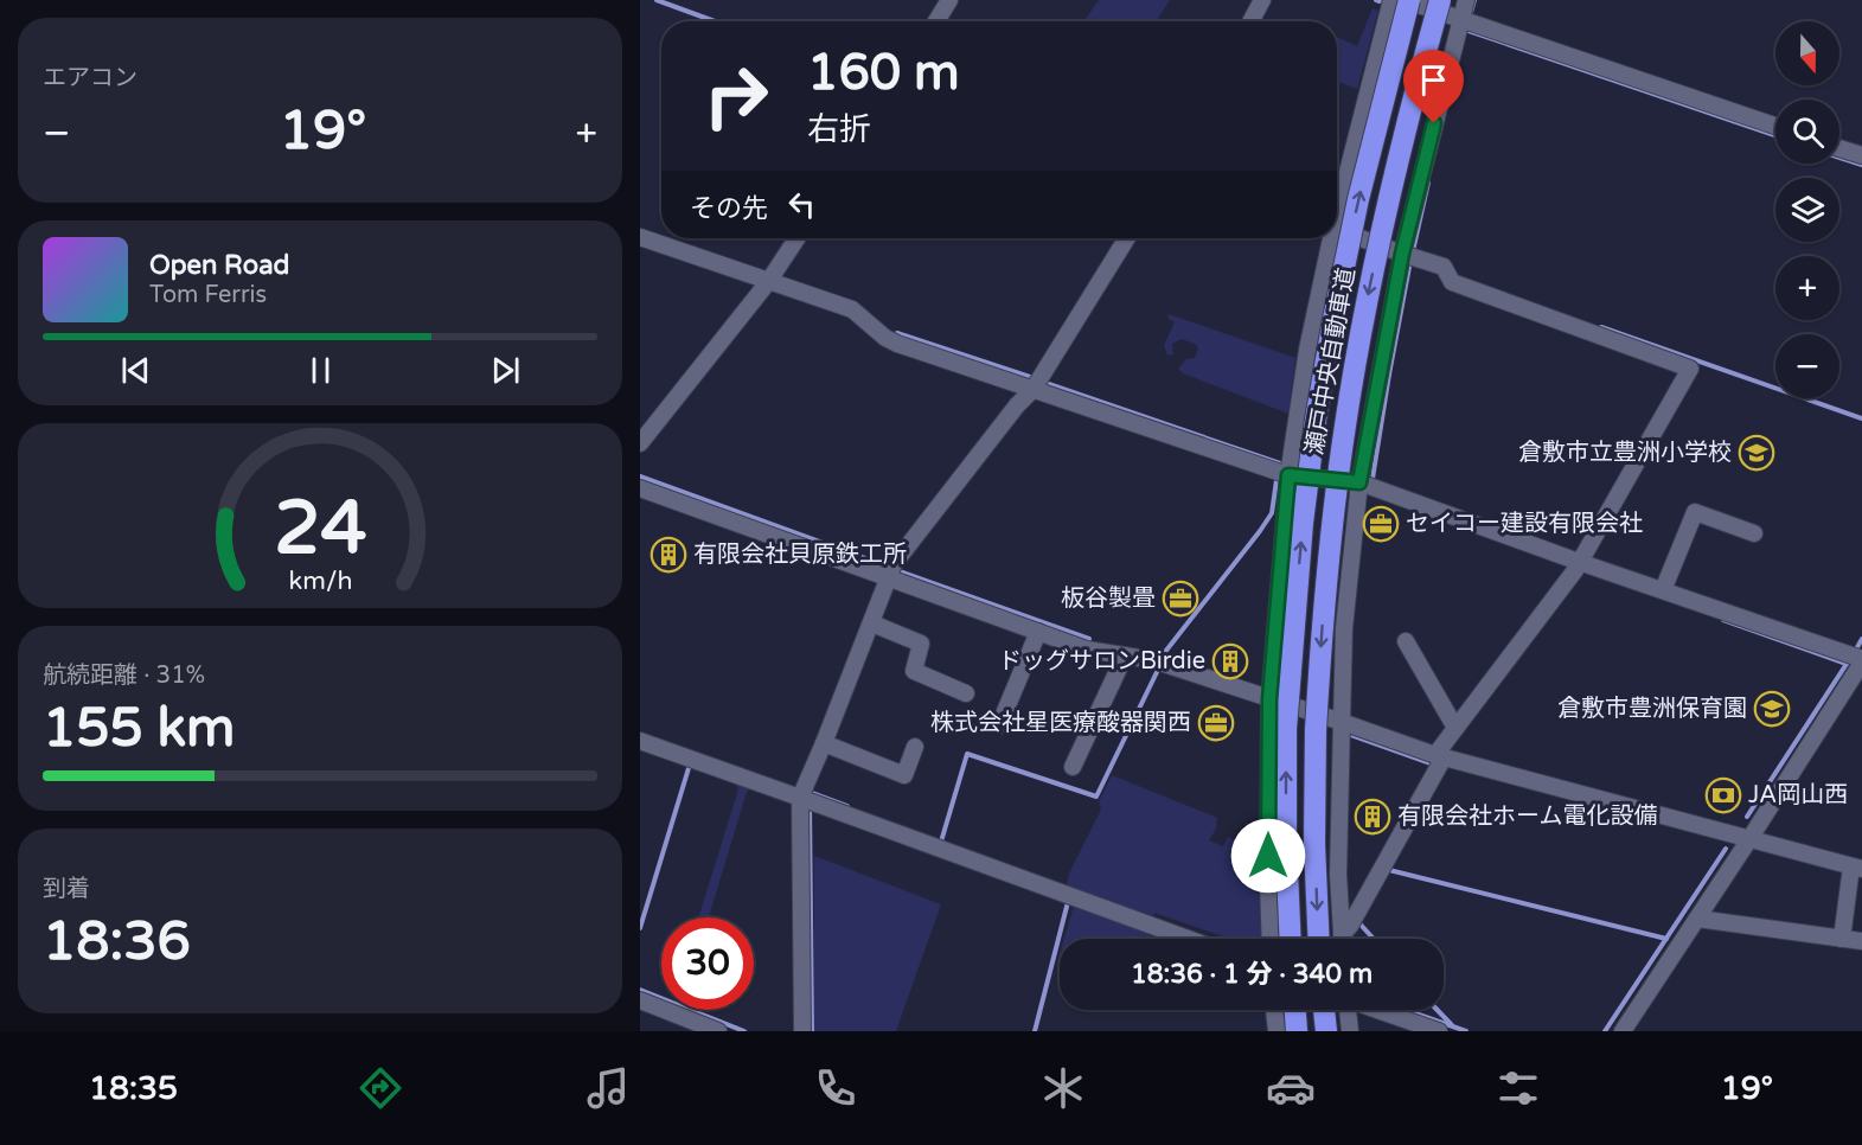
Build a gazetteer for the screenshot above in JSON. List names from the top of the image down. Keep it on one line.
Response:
{"streets":{"highway":["瀬戸中央自動車道"]},"places":{"school or university":["倉敷市立豊洲小学校","倉敷市豊洲保育園"],"office":["セイコー建設有限会社","板谷製畳","株式会社星医療酸器関西"],"building":["有限会社貝原鉄工所","ドッグサロンBirdie","有限会社ホーム電化設備"],"bank":["JA岡山西"]},"north":"bottom","page":{"tile":["エアコン",["航続距離 · 31%","155 km"],["到着","18:36"]],"map_buttons":["+","−"],"turn":["160 m","右折"],"heat":["−","19°","+"],"then":"その先","song":["Open Road","Tom Ferris"],"limit":"30","trip":"18:36 · 1 分 · 340 m","tabs":["18:35","19°"],"gauge":["24","km/h"]}}
